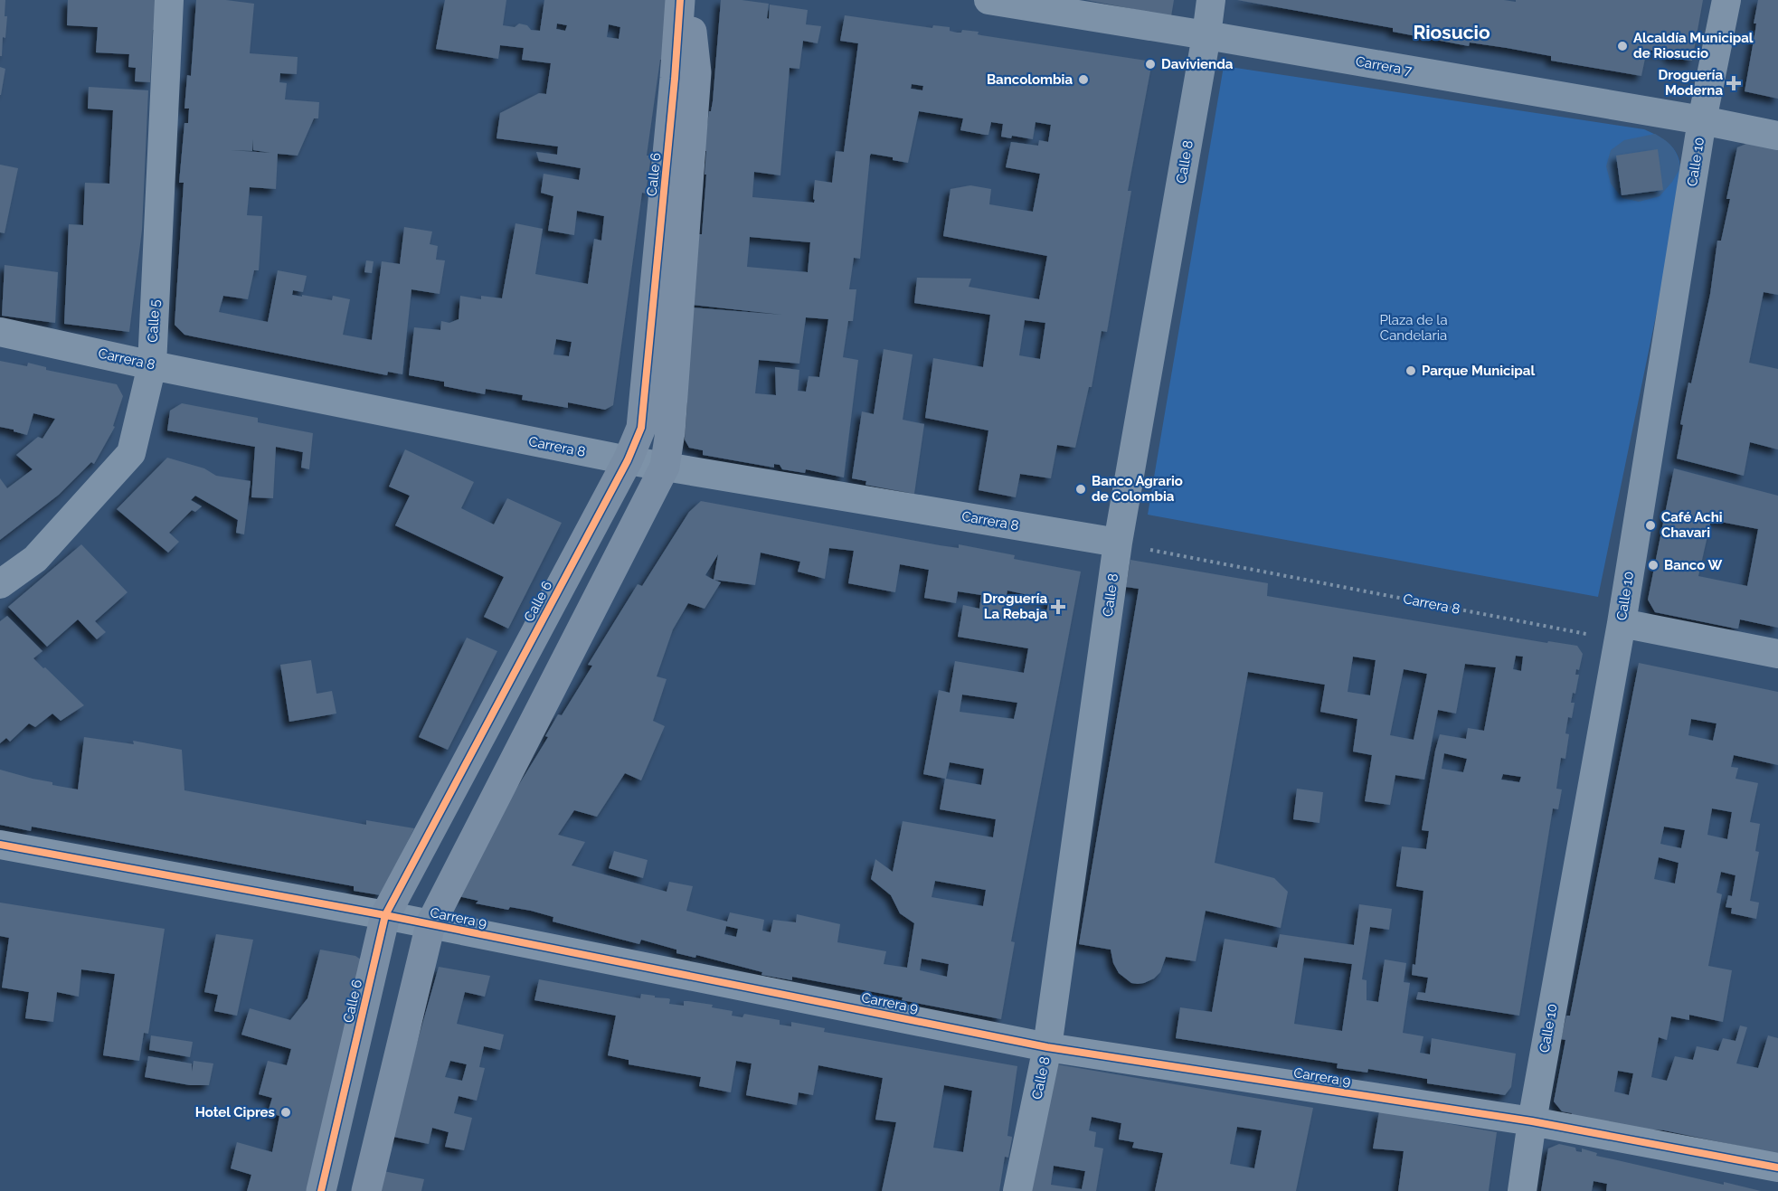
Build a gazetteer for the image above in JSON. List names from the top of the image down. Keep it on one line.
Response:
{"streets":{"street":["Carrera 7","Calle 8","Calle 10","Calle 6","Calle 5","Carrera 8","Carrera 9"]},"crossings":[["Carrera 7","Calle 8"],["Carrera 7","Calle 10"],["Calle 8","Carrera 8"],["Calle 8","Carrera 9"],["Calle 10","Carrera 8"],["Calle 10","Carrera 9"],["Calle 6","Carrera 8"],["Calle 6","Carrera 9"],["Calle 5","Carrera 8"]],"districts":["Riosucio"],"parks":["Plaza de la Candelaria"],"places":{"other":["Alcaldía Municipal de Riosucio","Davivienda","Bancolombia","Parque Municipal","Banco Agrario de Colombia","Café Achi Chavari","Banco W","Hotel Cipres"],"health":["Droguería Moderna","Droguería La Rebaja"]}}
